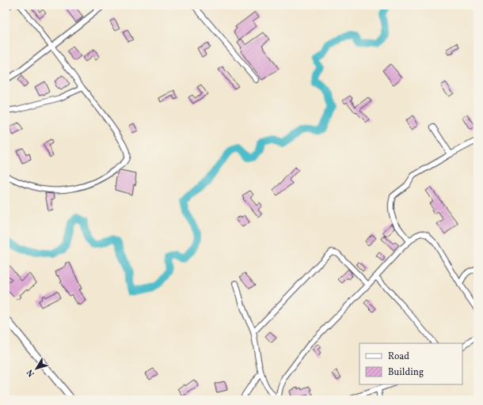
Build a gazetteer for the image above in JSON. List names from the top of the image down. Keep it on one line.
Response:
{"legend":["Road","Building"],"north":"bottom left"}
